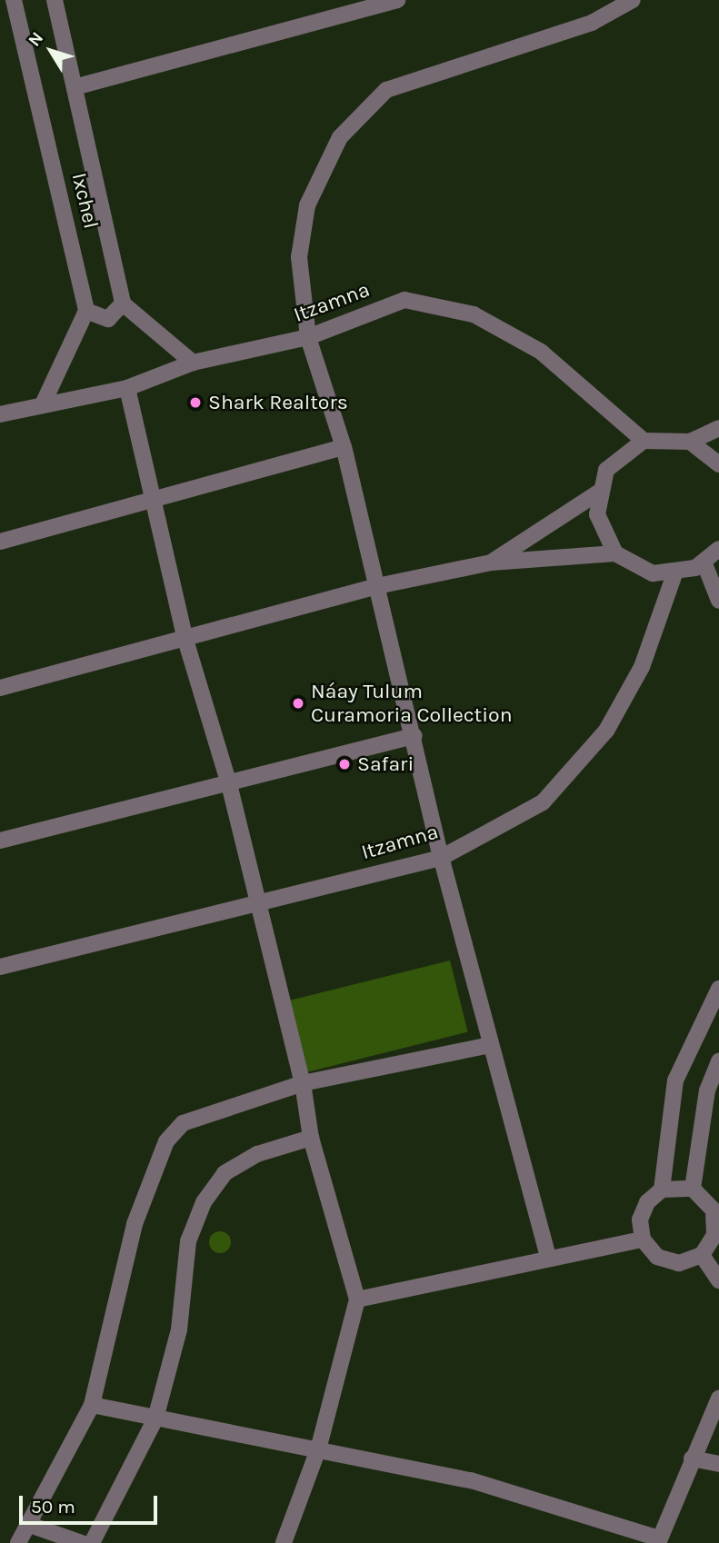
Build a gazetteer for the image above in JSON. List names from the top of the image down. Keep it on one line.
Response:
{"streets":{"street":["Ixchel","Itzamna"]},"places":["Shark Realtors","Náay Tulum Curamoria Collection","Safari"],"scale_bar":"50 m","north":"top left"}
